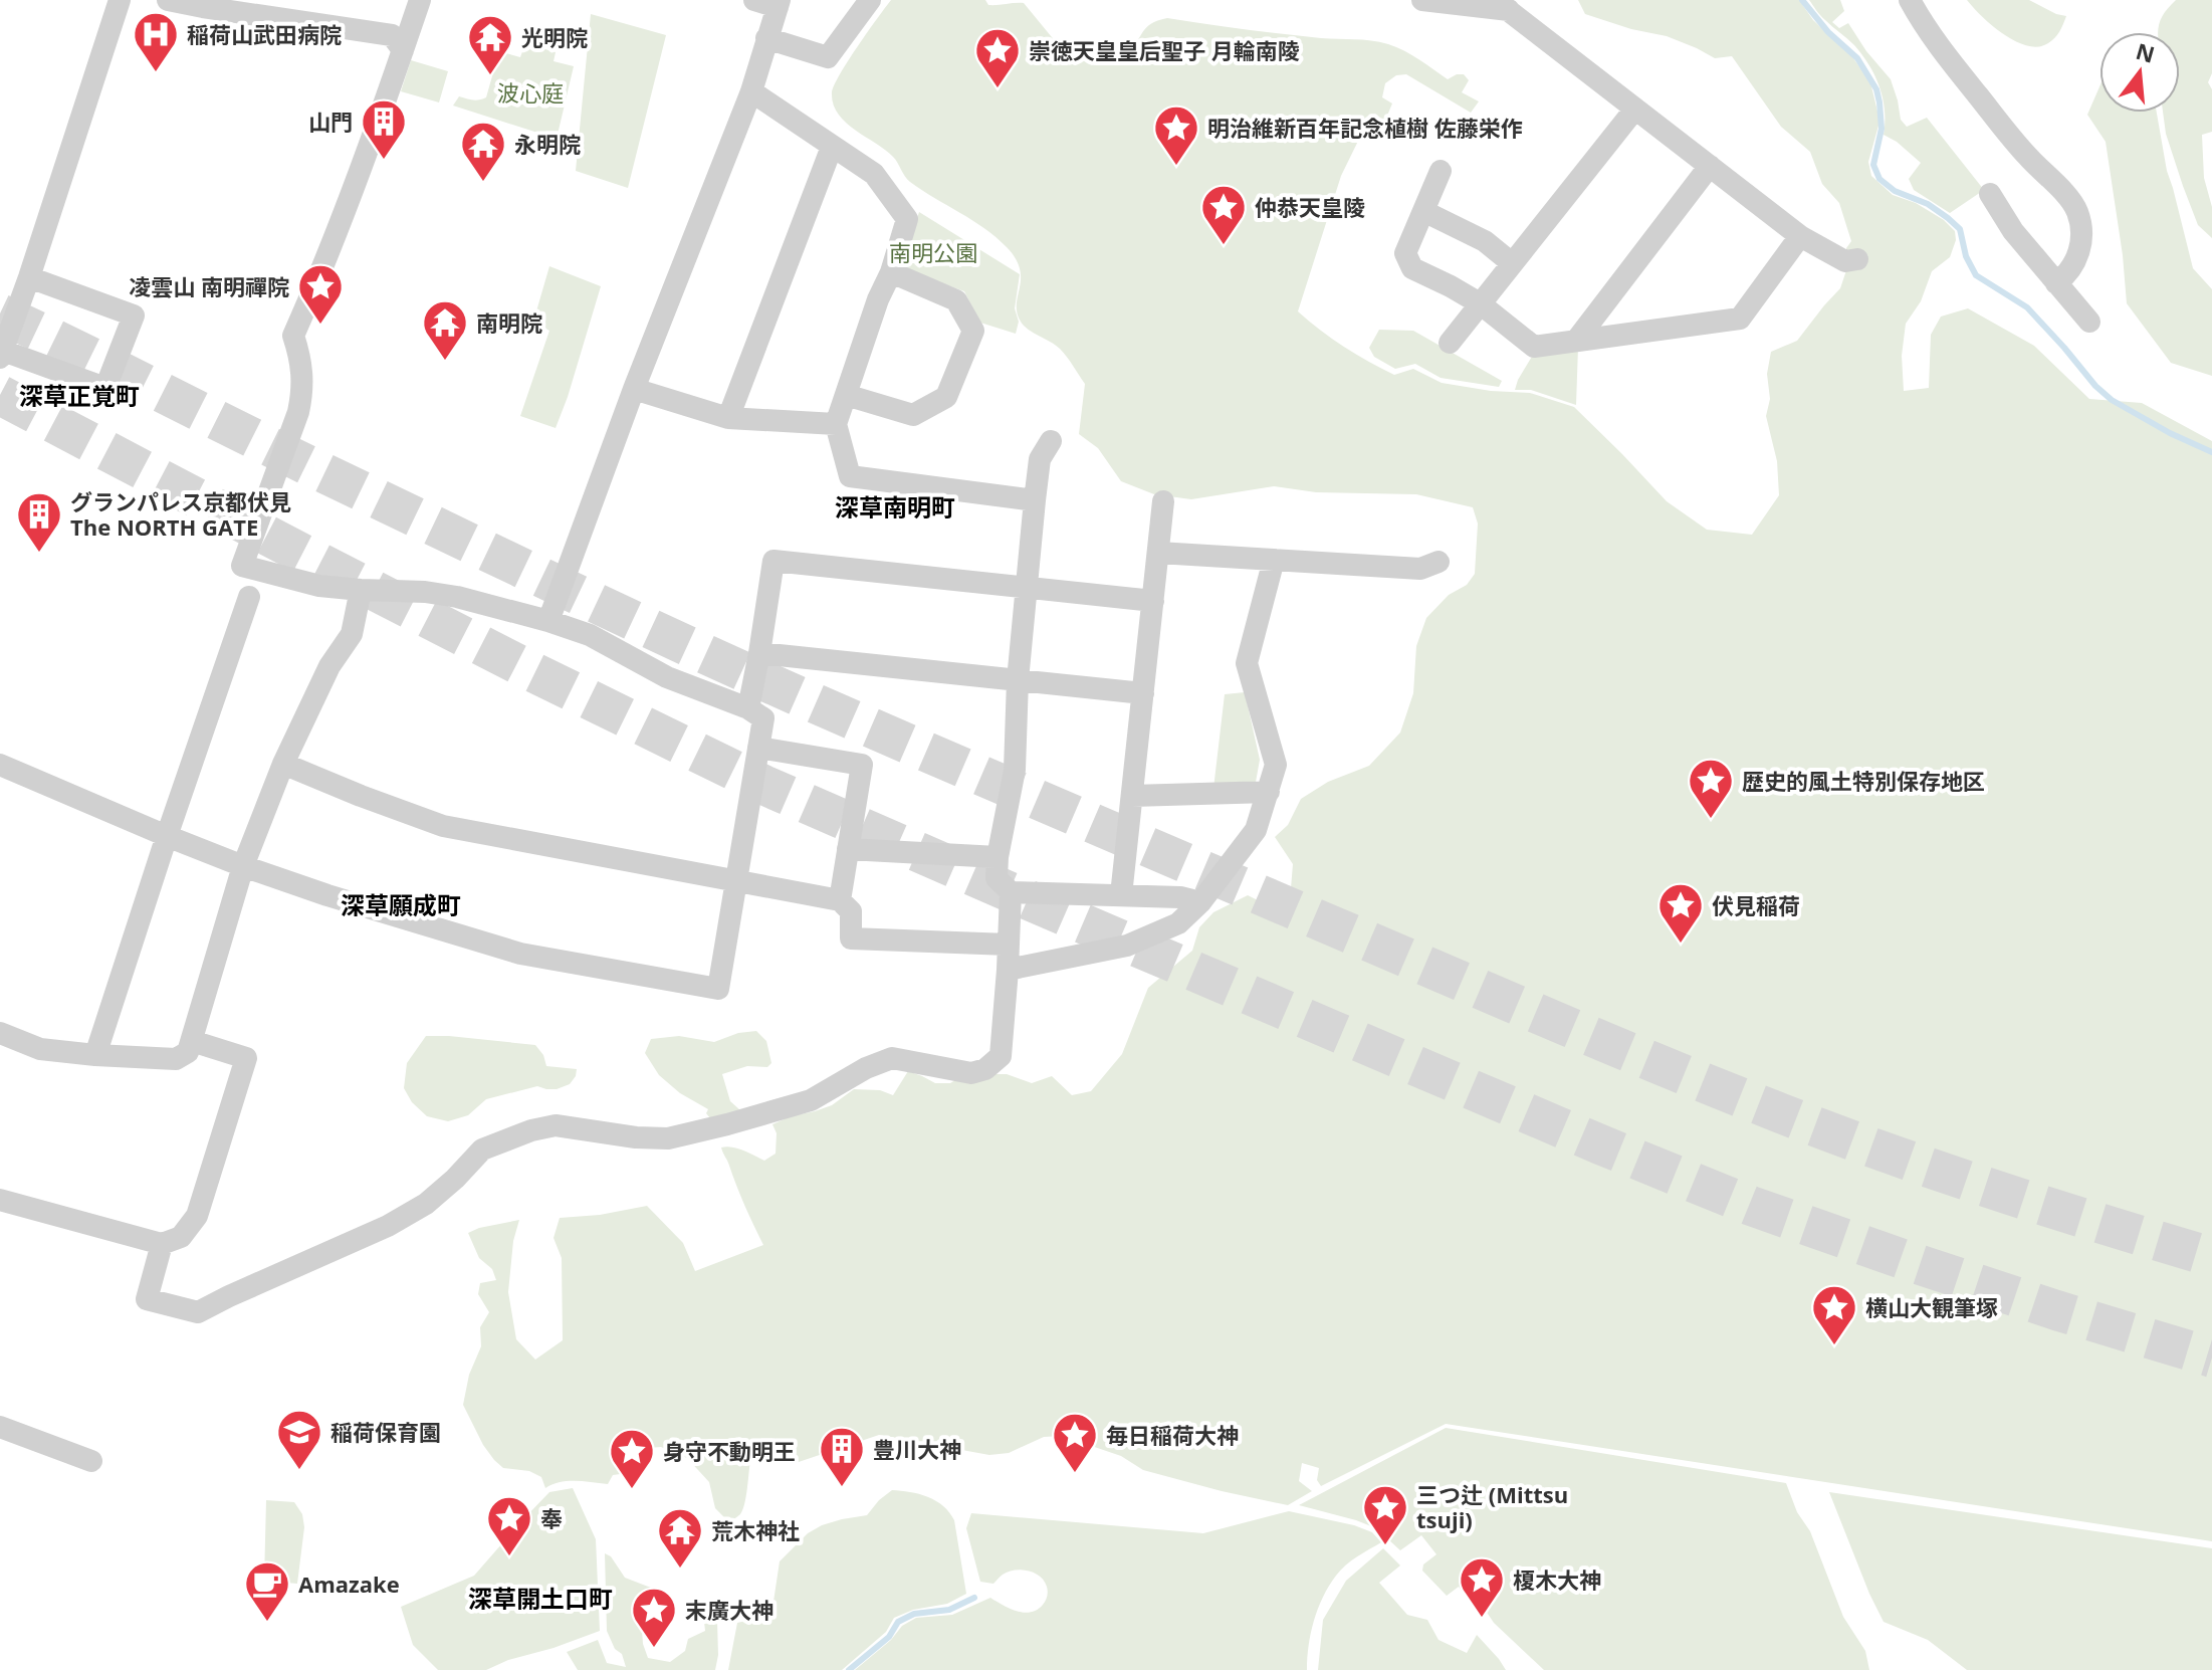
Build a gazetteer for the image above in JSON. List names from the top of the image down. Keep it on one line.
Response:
{"districts":["深草正覚町","深草南明町","深草願成町","深草開土口町"],"parks":["波心庭","南明公園"],"places":{"hospital":["稲荷山武田病院"],"temple":["光明院","永明院","南明院","荒木神社"],"place":["崇徳天皇皇后聖子 月輪南陵","明治維新百年記念植樹 佐藤栄作","仲恭天皇陵","凌雲山 南明禪院","歴史的風土特別保存地区","伏見稲荷","横山大観筆塚","毎日稲荷大神","身守不動明王","三つ辻 (Mittsu tsuji)","奉","榎木大神","末廣大神"],"building":["山門","グランパレス京都伏見 The NORTH GATE","豊川大神"],"school or university":["稲荷保育園"],"cafe":["Amazake"]},"north":"top"}
